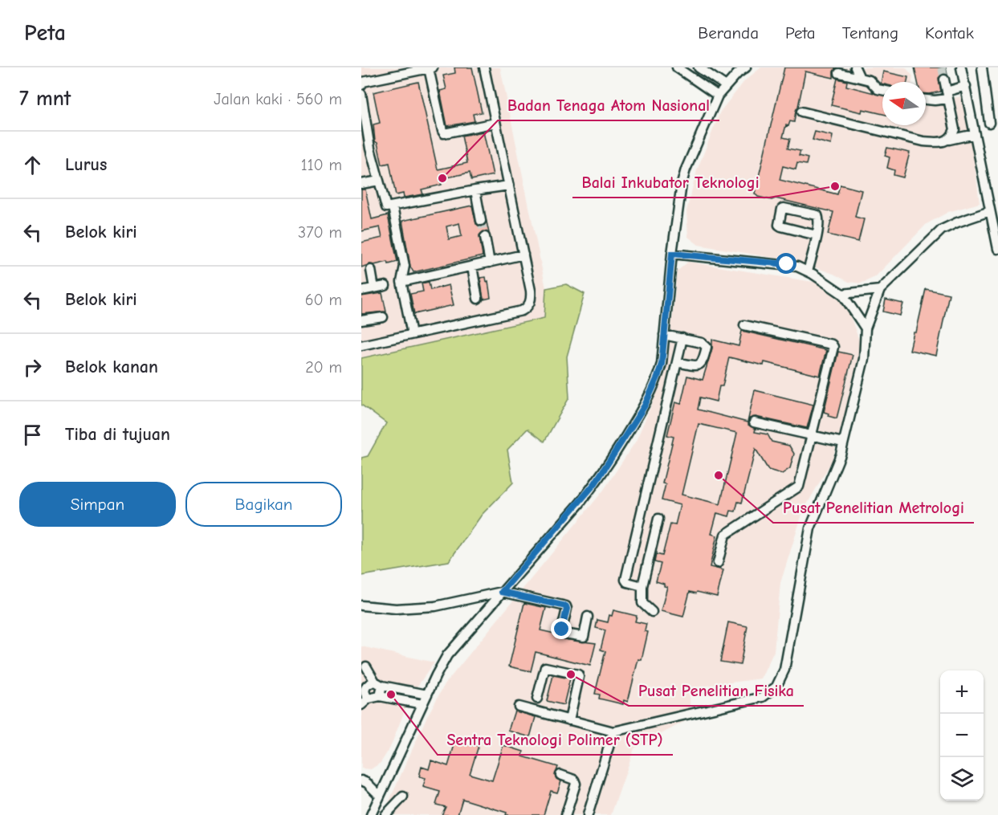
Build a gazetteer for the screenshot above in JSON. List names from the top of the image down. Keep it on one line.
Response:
{"places":["Badan Tenaga Atom Nasional","Balai Inkubator Teknologi","Pusat Penelitian Metrologi","Pusat Penelitian Fisika","Sentra Teknologi Polimer (STP)"],"north":"left","page":{"header":"Peta","nav":["Beranda","Peta","Tentang","Kontak"],"heading":["7 mnt","Jalan kaki · 560 m"],"list":[["Lurus","110 m"],["Belok kiri","370 m"],["Belok kiri","60 m"],["Belok kanan","20 m"],"Tiba di tujuan"],"buttons":["Simpan","Bagikan"],"map_buttons":["+","−"]}}
